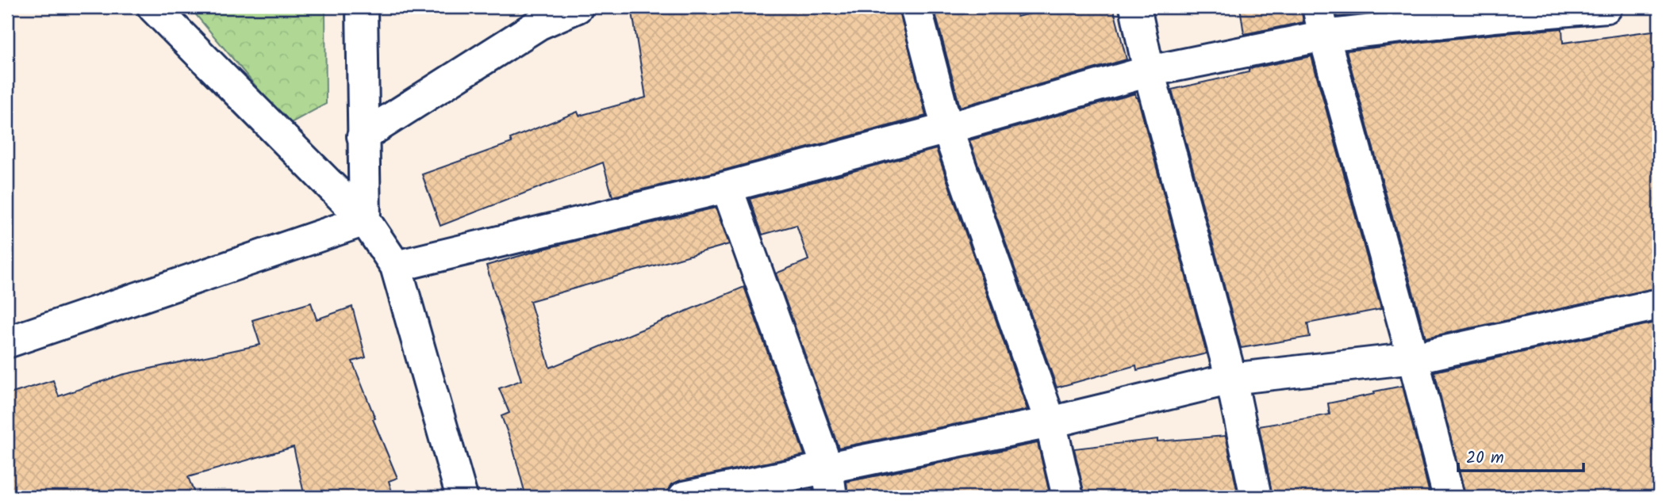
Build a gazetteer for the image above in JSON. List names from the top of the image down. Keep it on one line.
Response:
{"scale_bar":"20 m"}
